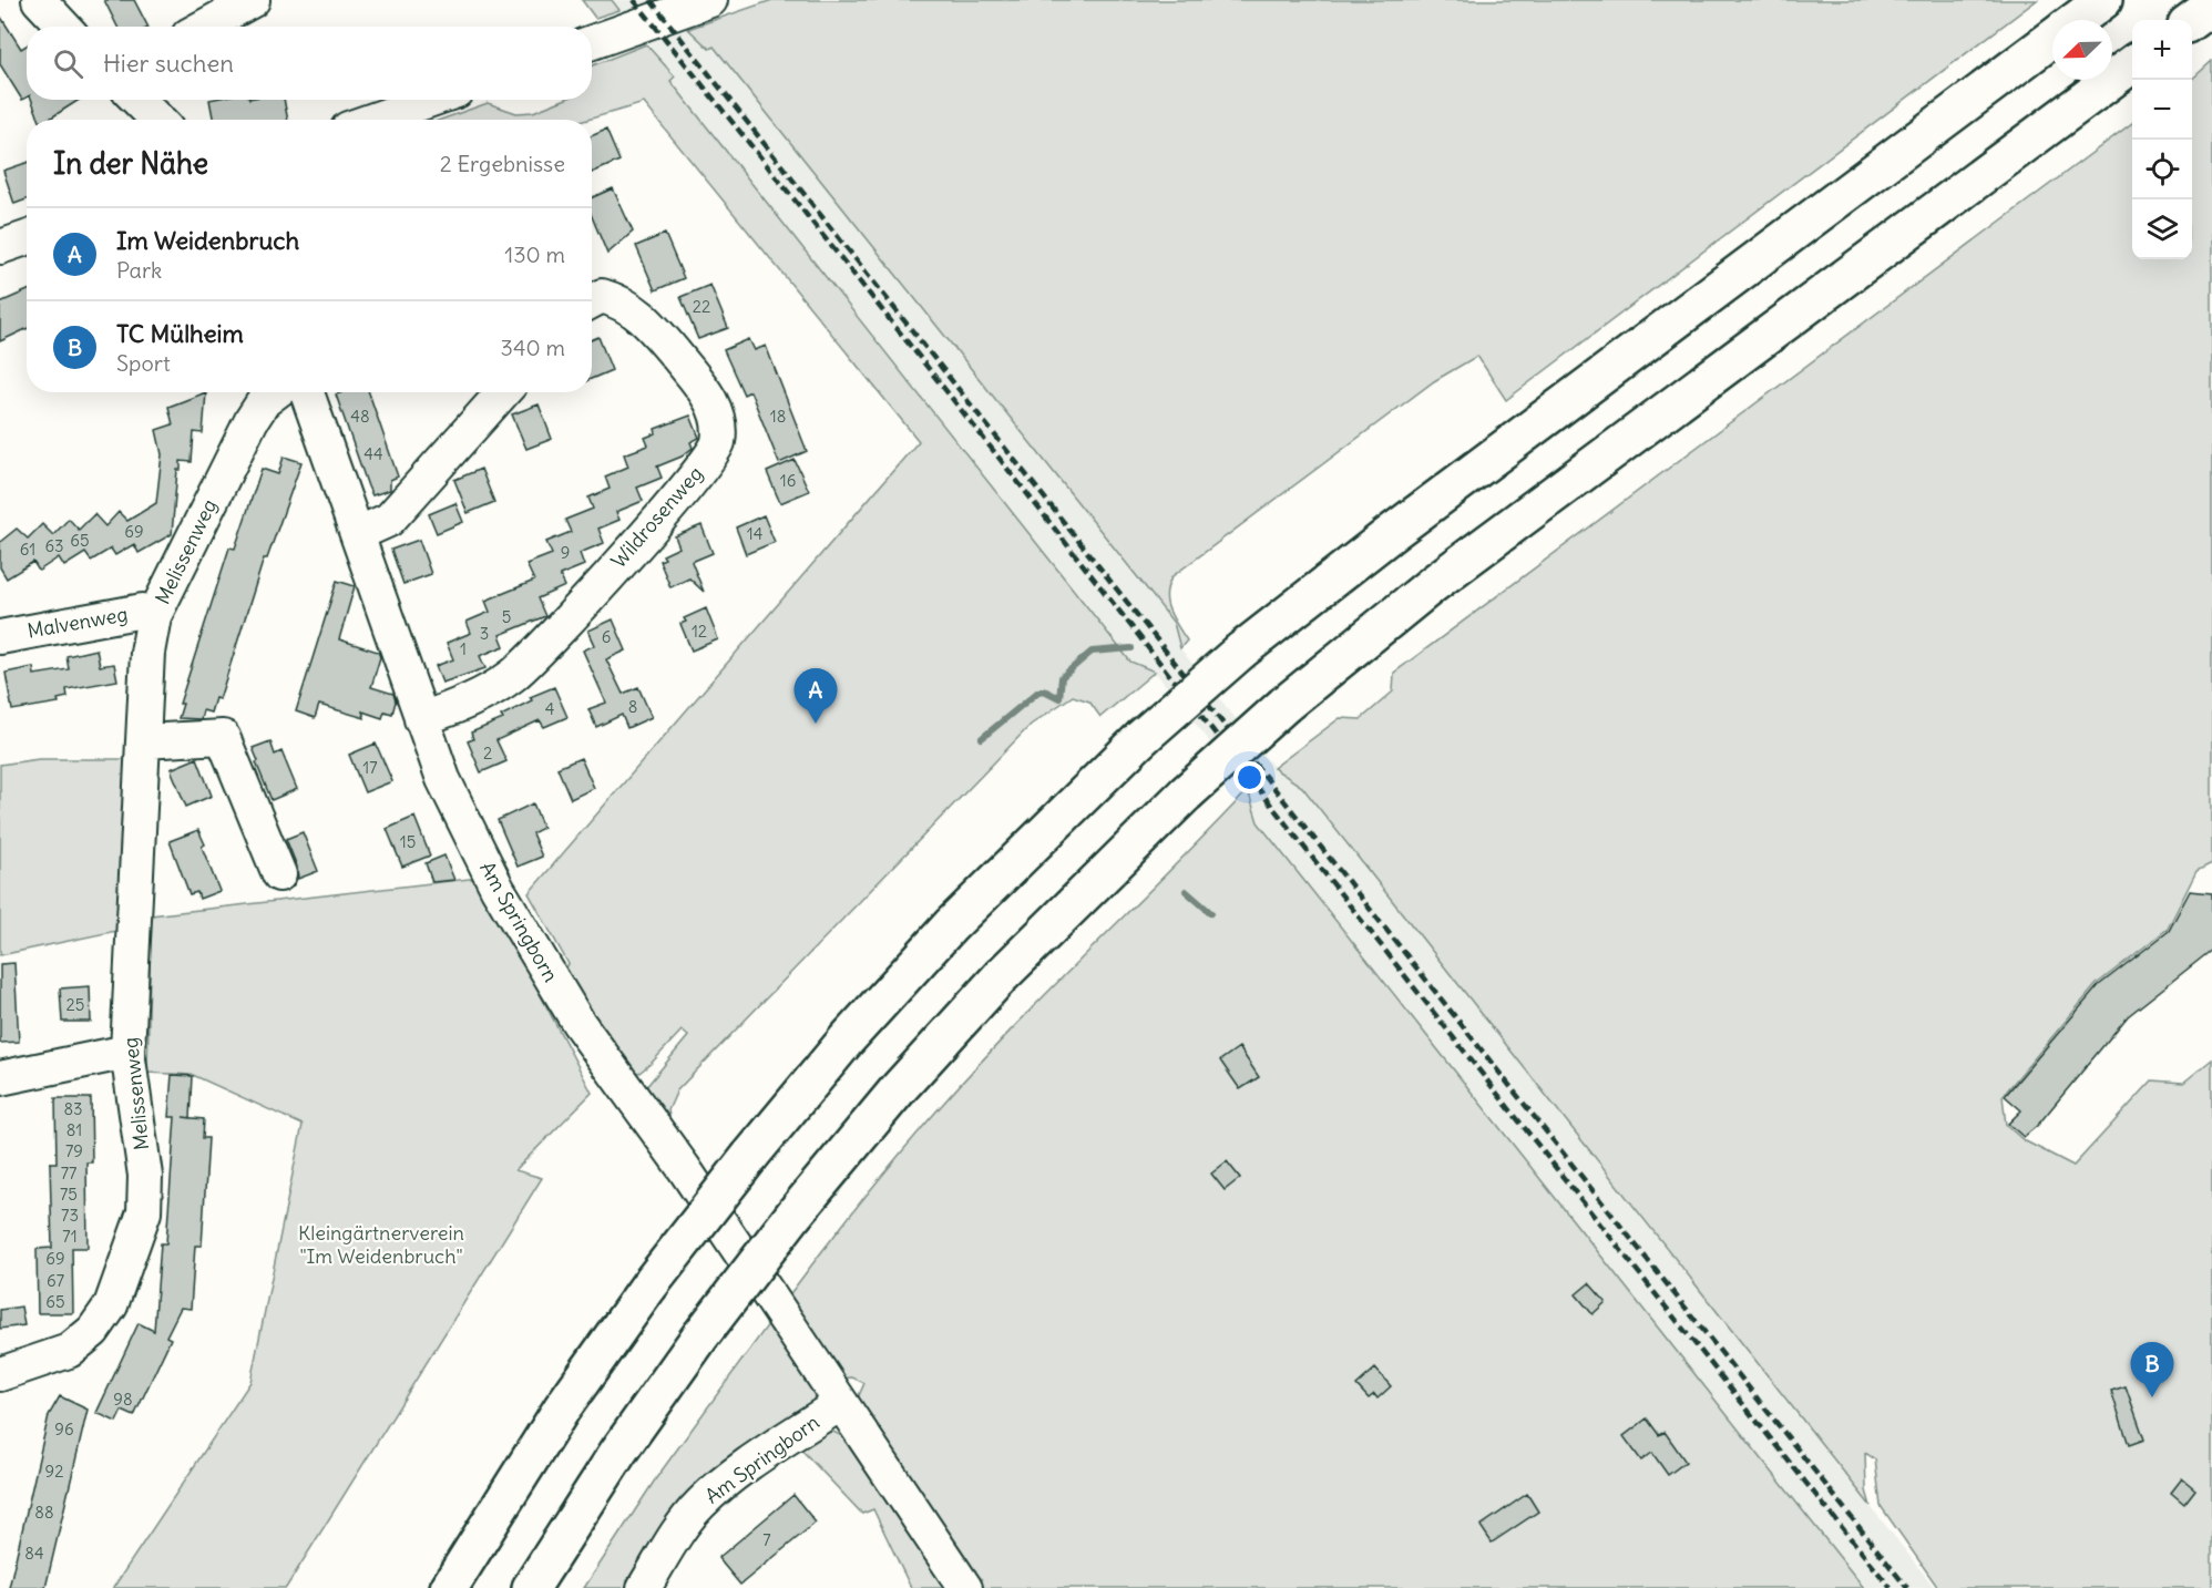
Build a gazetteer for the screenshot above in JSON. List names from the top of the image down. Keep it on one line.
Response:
{"streets":{"street":["Wildrosenweg","Melissenweg","Malvenweg","Am Springborn"]},"crossings":[["Wildrosenweg","Am Springborn"],["Melissenweg","Malvenweg"]],"parks":["Kleingärtnerverein \"Im Weidenbruch\""],"house_numbers":["22","48","18","44","16","69","14","65","63","61","9","5","12","3","6","1","8","4","2","17","15","25","83","81","79","77","75","73","71","69","67","65","98","96","92","88","7","84"],"north":"bottom left","page":{"map_buttons":["+","−"],"search":"Hier suchen","heading":["In der Nähe","2 Ergebnisse"],"list":[{"mark":"A","name":"Im Weidenbruch","note":"Park","value":"130 m"},{"mark":"B","name":"TC Mülheim","note":"Sport","value":"340 m"}],"pins":["A","B"]}}
